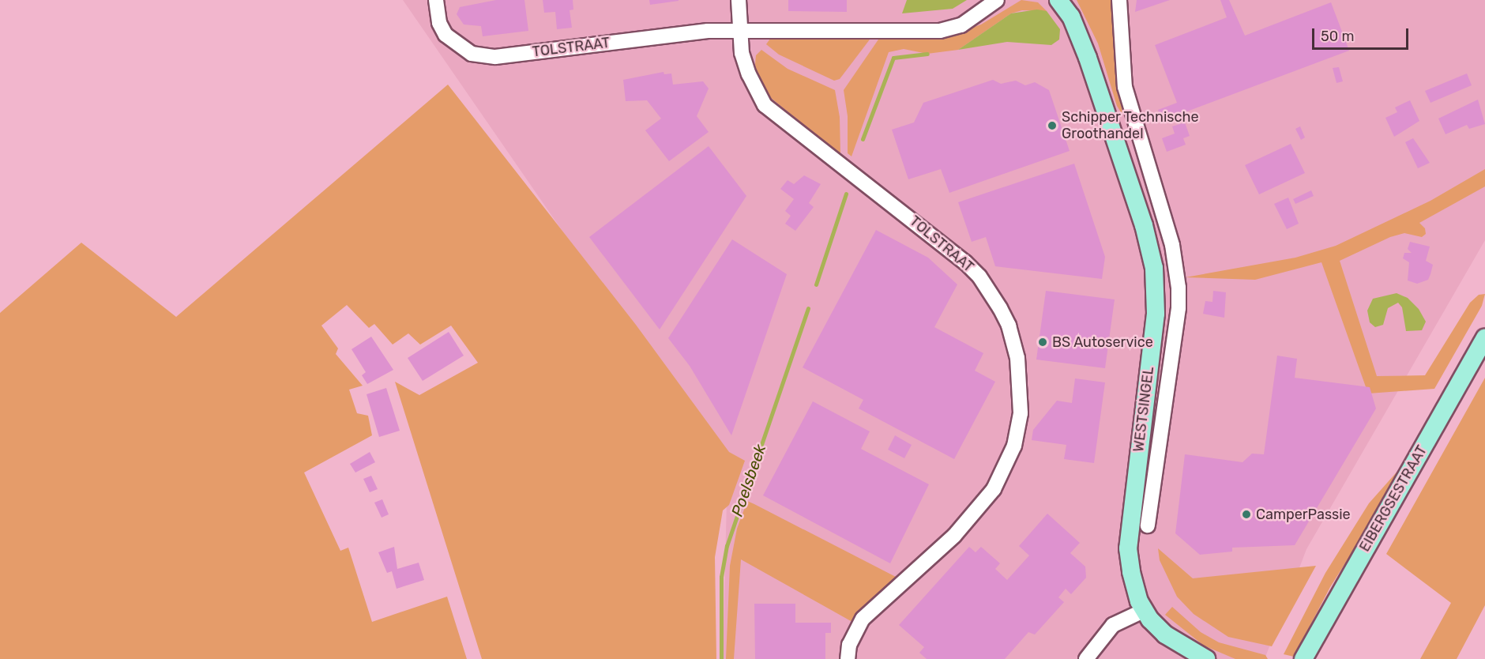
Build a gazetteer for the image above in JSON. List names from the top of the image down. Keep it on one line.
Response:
{"streets":{"main road":["WESTSINGEL","EIBERGSESTRAAT"],"street":["TOLSTRAAT"]},"water":["Poelsbeek"],"places":["Schipper Technische Groothandel","BS Autoservice","CamperPassie"],"scale_bar":"50 m"}
